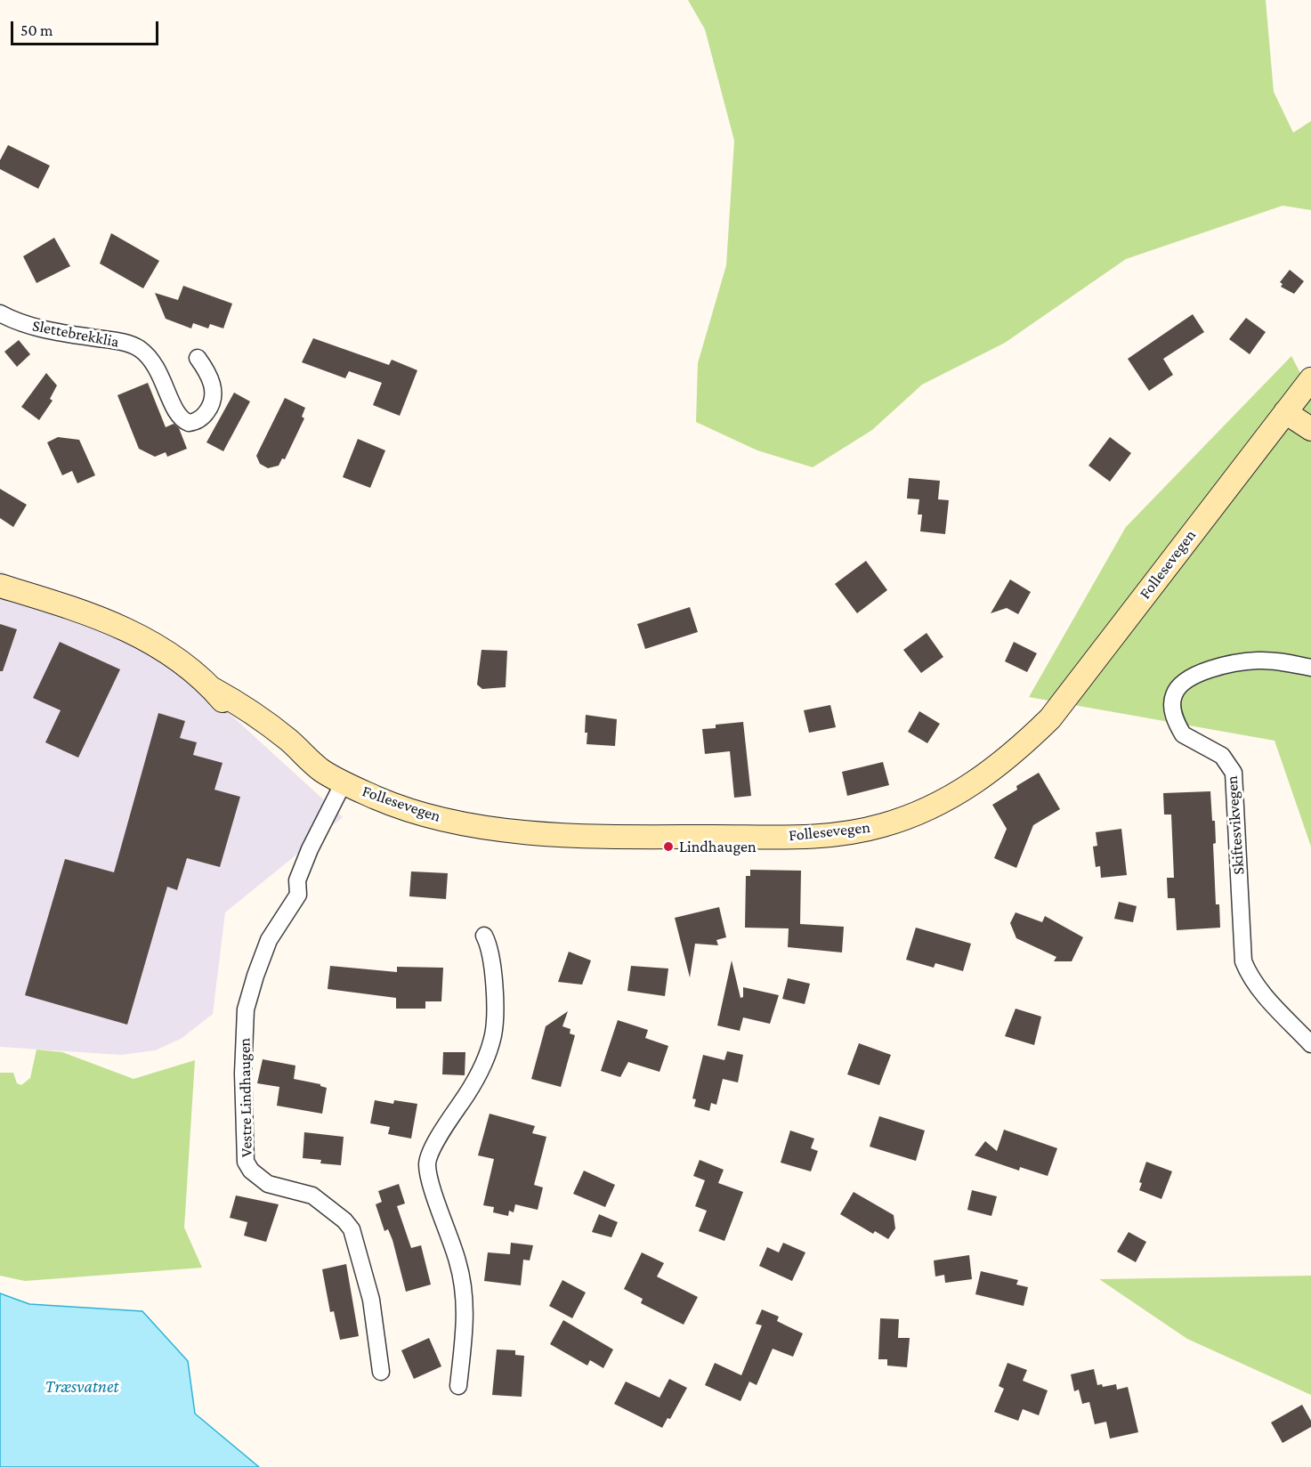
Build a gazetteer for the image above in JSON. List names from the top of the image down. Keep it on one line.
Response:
{"streets":{"main road":["Follesevegen"],"street":["Slettebrekklia","Skiftesvikvegen","Vestre Lindhaugen"]},"crossings":[["Follesevegen","Vestre Lindhaugen"]],"water":["Træsvatnet"],"places":["Lindhaugen"],"scale_bar":"50 m"}
